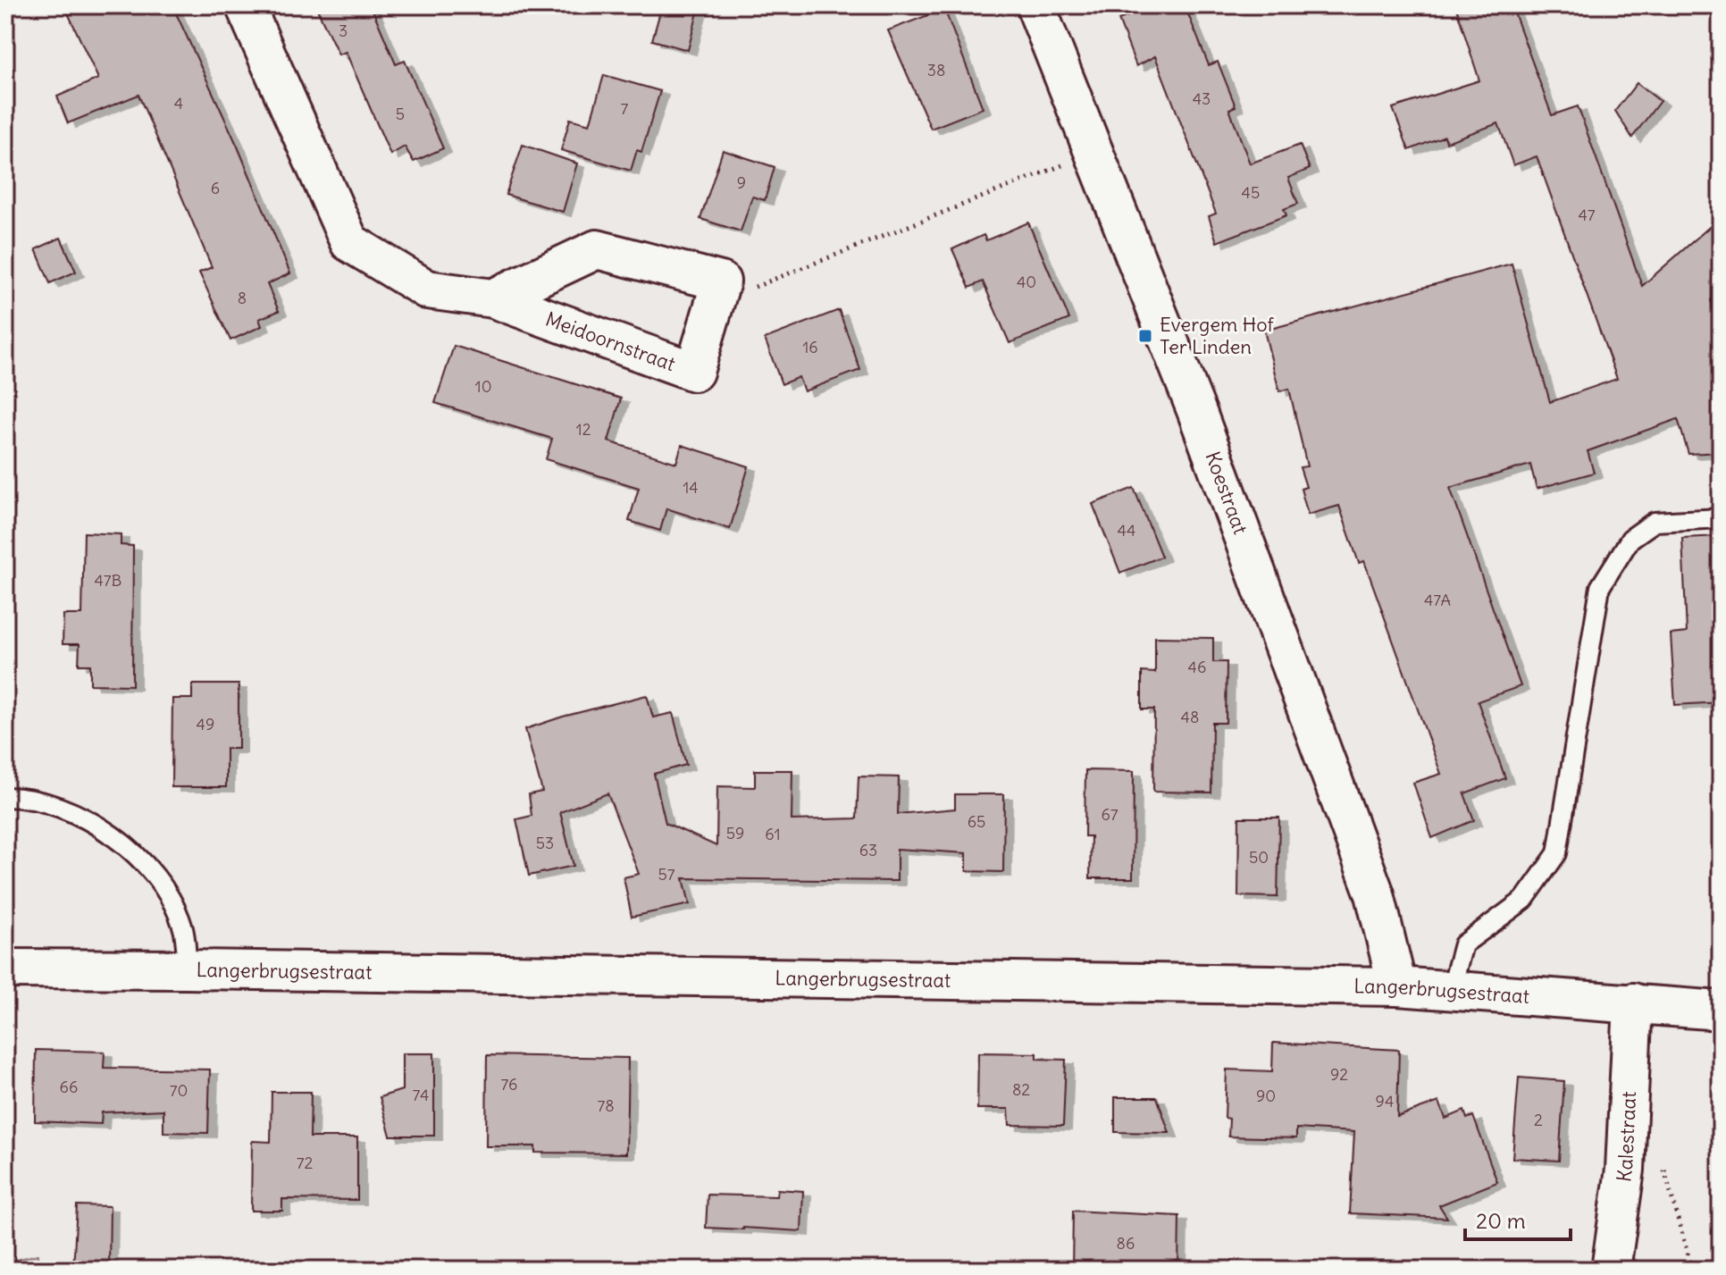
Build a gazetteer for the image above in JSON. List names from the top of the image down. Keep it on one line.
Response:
{"streets":{"street":["Meidoornstraat","Koestraat","Langerbrugsestraat","Kalestraat"]},"crossings":[["Koestraat","Langerbrugsestraat"],["Langerbrugsestraat","Kalestraat"]],"places":{"transit":["Evergem Hof Ter Linden"]},"house_numbers":["3","38","43","4","7","5","9","6","45","47","40","8","16","10","12","14","44","47B","47A","46","48","49","67","65","59","61","53","63","50","57","92","76","66","82","70","74","90","94","78","2","72","86"],"scale_bar":"20 m"}
